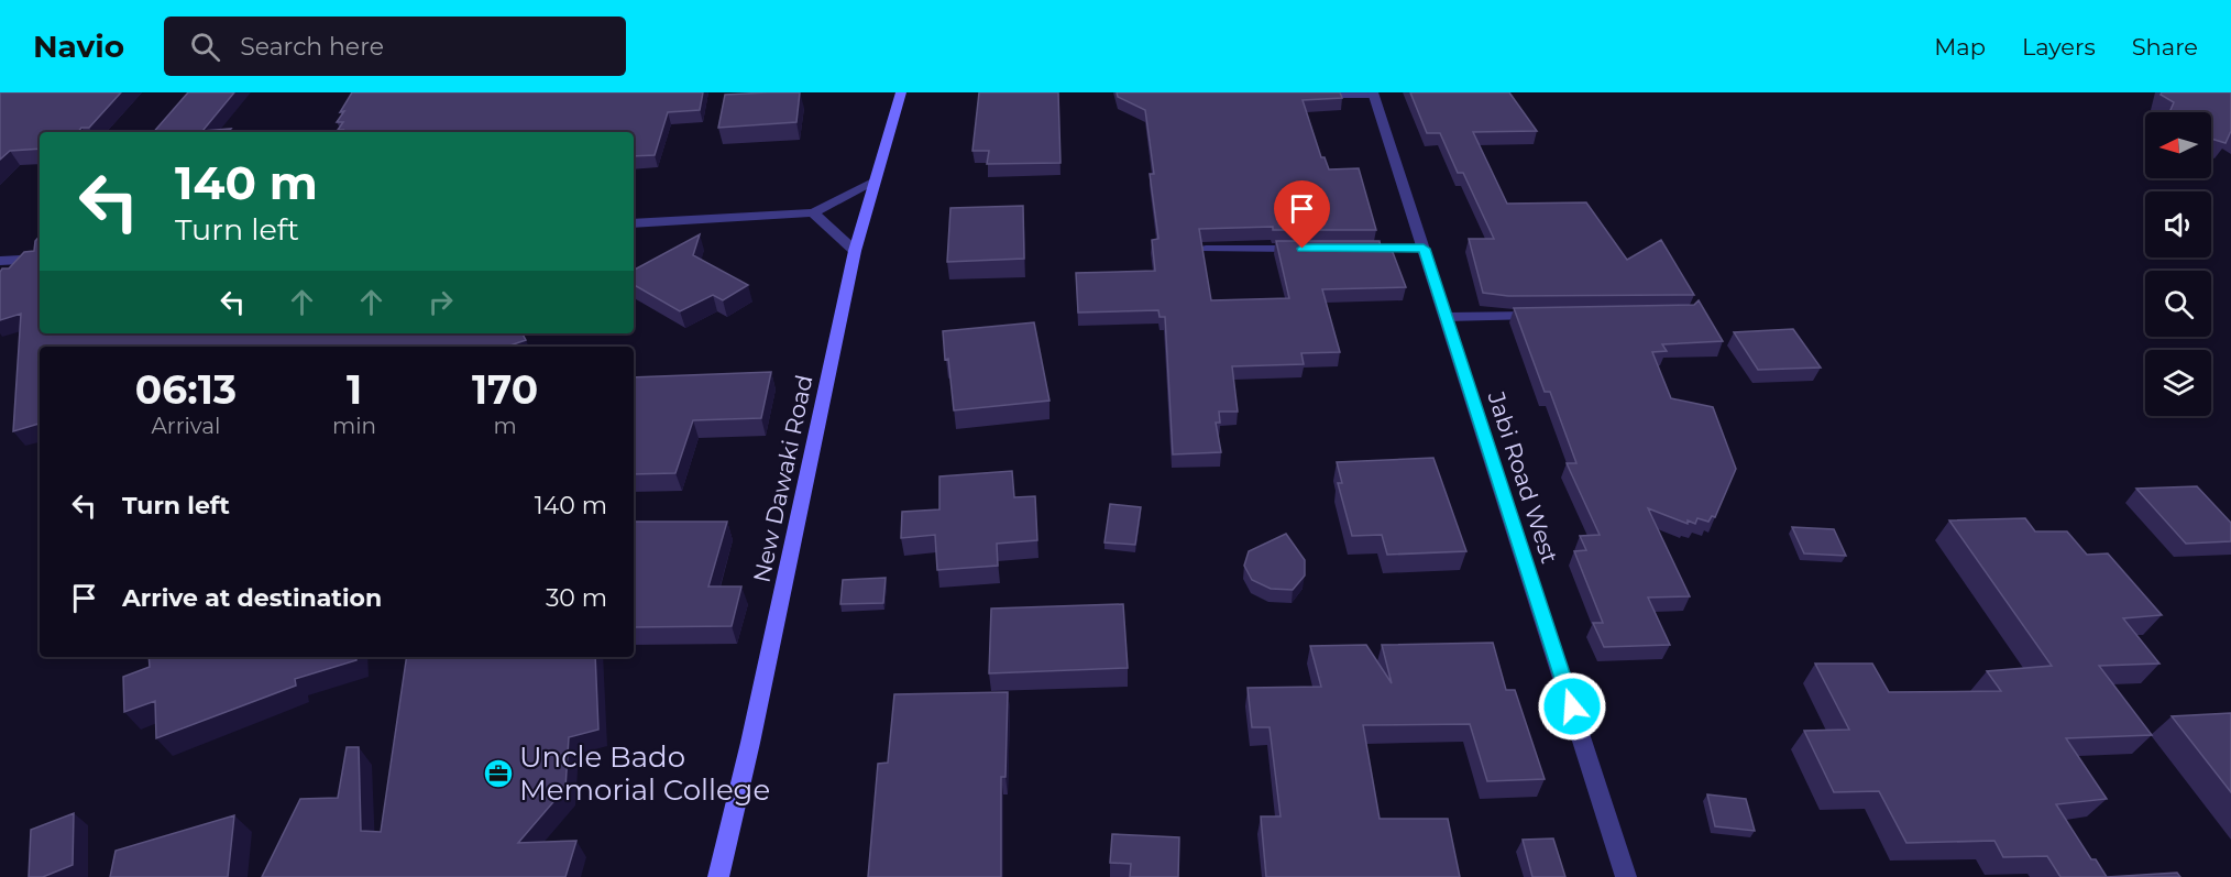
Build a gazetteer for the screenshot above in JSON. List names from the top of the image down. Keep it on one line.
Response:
{"streets":{"street":["Jabi Road West","New Dawaki Road"]},"places":{"office":["Uncle Bado Memorial College"]},"north":"left","page":{"header":"Navio","search":"Search here","nav":["Map","Layers","Share"],"turn":["140 m","Turn left"],"eta":["06:13","Arrival","1","min","170","m"],"list":[{"name":"Turn left","value":"140 m"},{"name":"Arrive at destination","value":"30 m"}]}}
